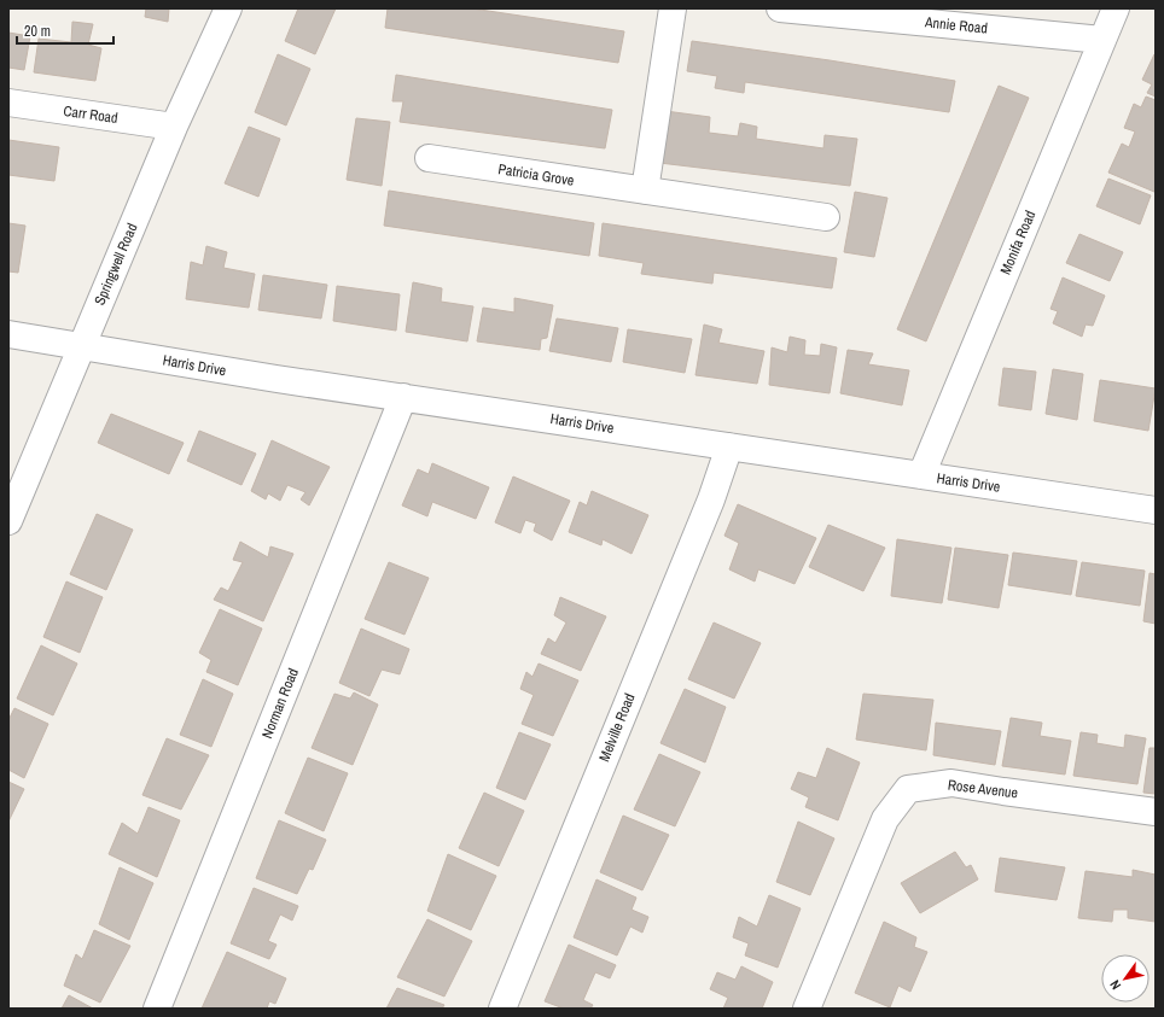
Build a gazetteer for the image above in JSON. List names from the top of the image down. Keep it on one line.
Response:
{"streets":{"street":["Annie Road","Carr Road","Patricia Grove","Monifa Road","Springwell Road","Harris Drive","Norman Road","Melville Road","Rose Avenue"]},"crossings":[["Annie Road","Monifa Road"],["Carr Road","Springwell Road"],["Monifa Road","Harris Drive"],["Springwell Road","Harris Drive"],["Harris Drive","Norman Road"],["Harris Drive","Melville Road"]],"scale_bar":"20 m","north":"bottom left"}
